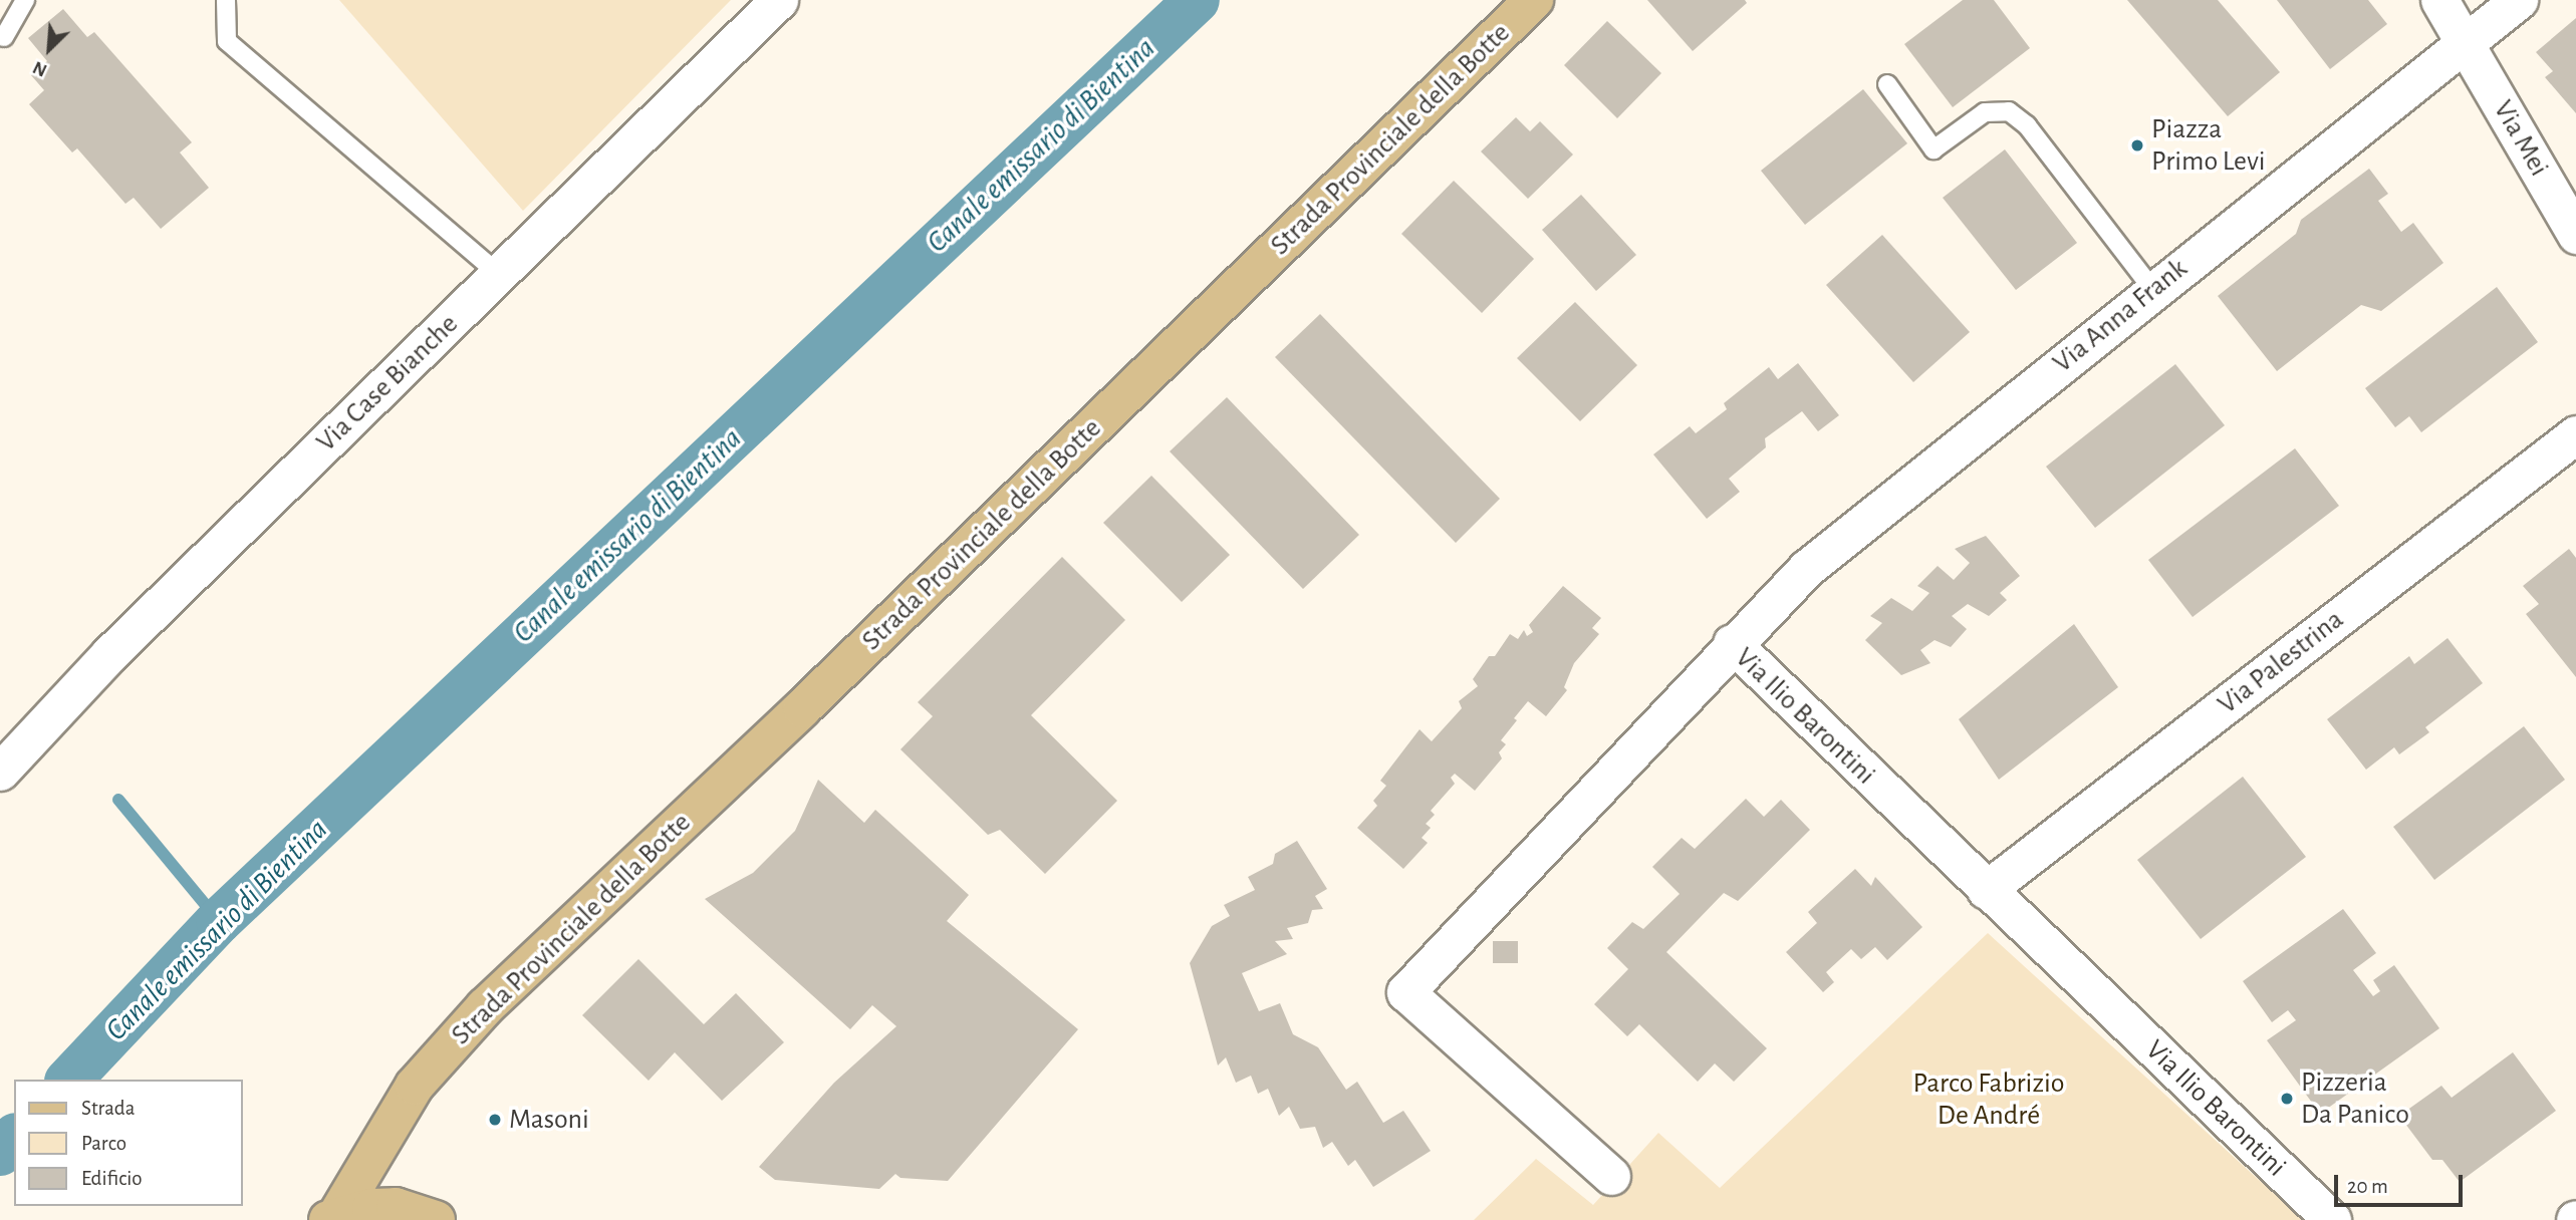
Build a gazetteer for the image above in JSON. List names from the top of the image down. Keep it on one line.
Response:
{"streets":{"main road":["Strada Provinciale della Botte"],"street":["Via Mei","Via Anna Frank","Via Case Bianche","Via Palestrina","Via Ilio Barontini"]},"crossings":[["Via Mei","Via Anna Frank"],["Via Anna Frank","Via Ilio Barontini"],["Via Palestrina","Via Ilio Barontini"]],"water":["Canale emissario di Bientina"],"parks":["Parco Fabrizio De André"],"places":["Piazza Primo Levi","Pizzeria Da Panico","Masoni"],"legend":["Strada","Parco","Edificio"],"scale_bar":"20 m","north":"bottom left"}
